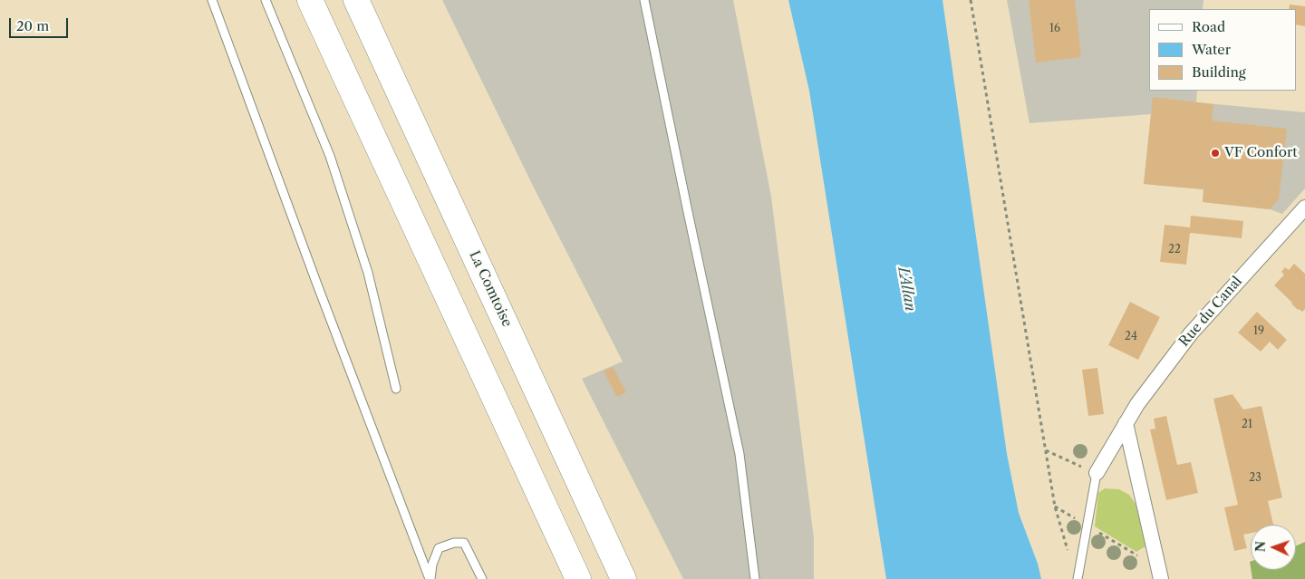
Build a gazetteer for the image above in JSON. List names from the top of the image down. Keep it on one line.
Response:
{"streets":{"highway":["La Comtoise"],"street":["Rue du Canal"]},"water":["L'Allan"],"places":["VF Confort"],"house_numbers":["16","22","19","24","21","23"],"legend":["Road","Water","Building"],"scale_bar":"20 m","north":"left"}
